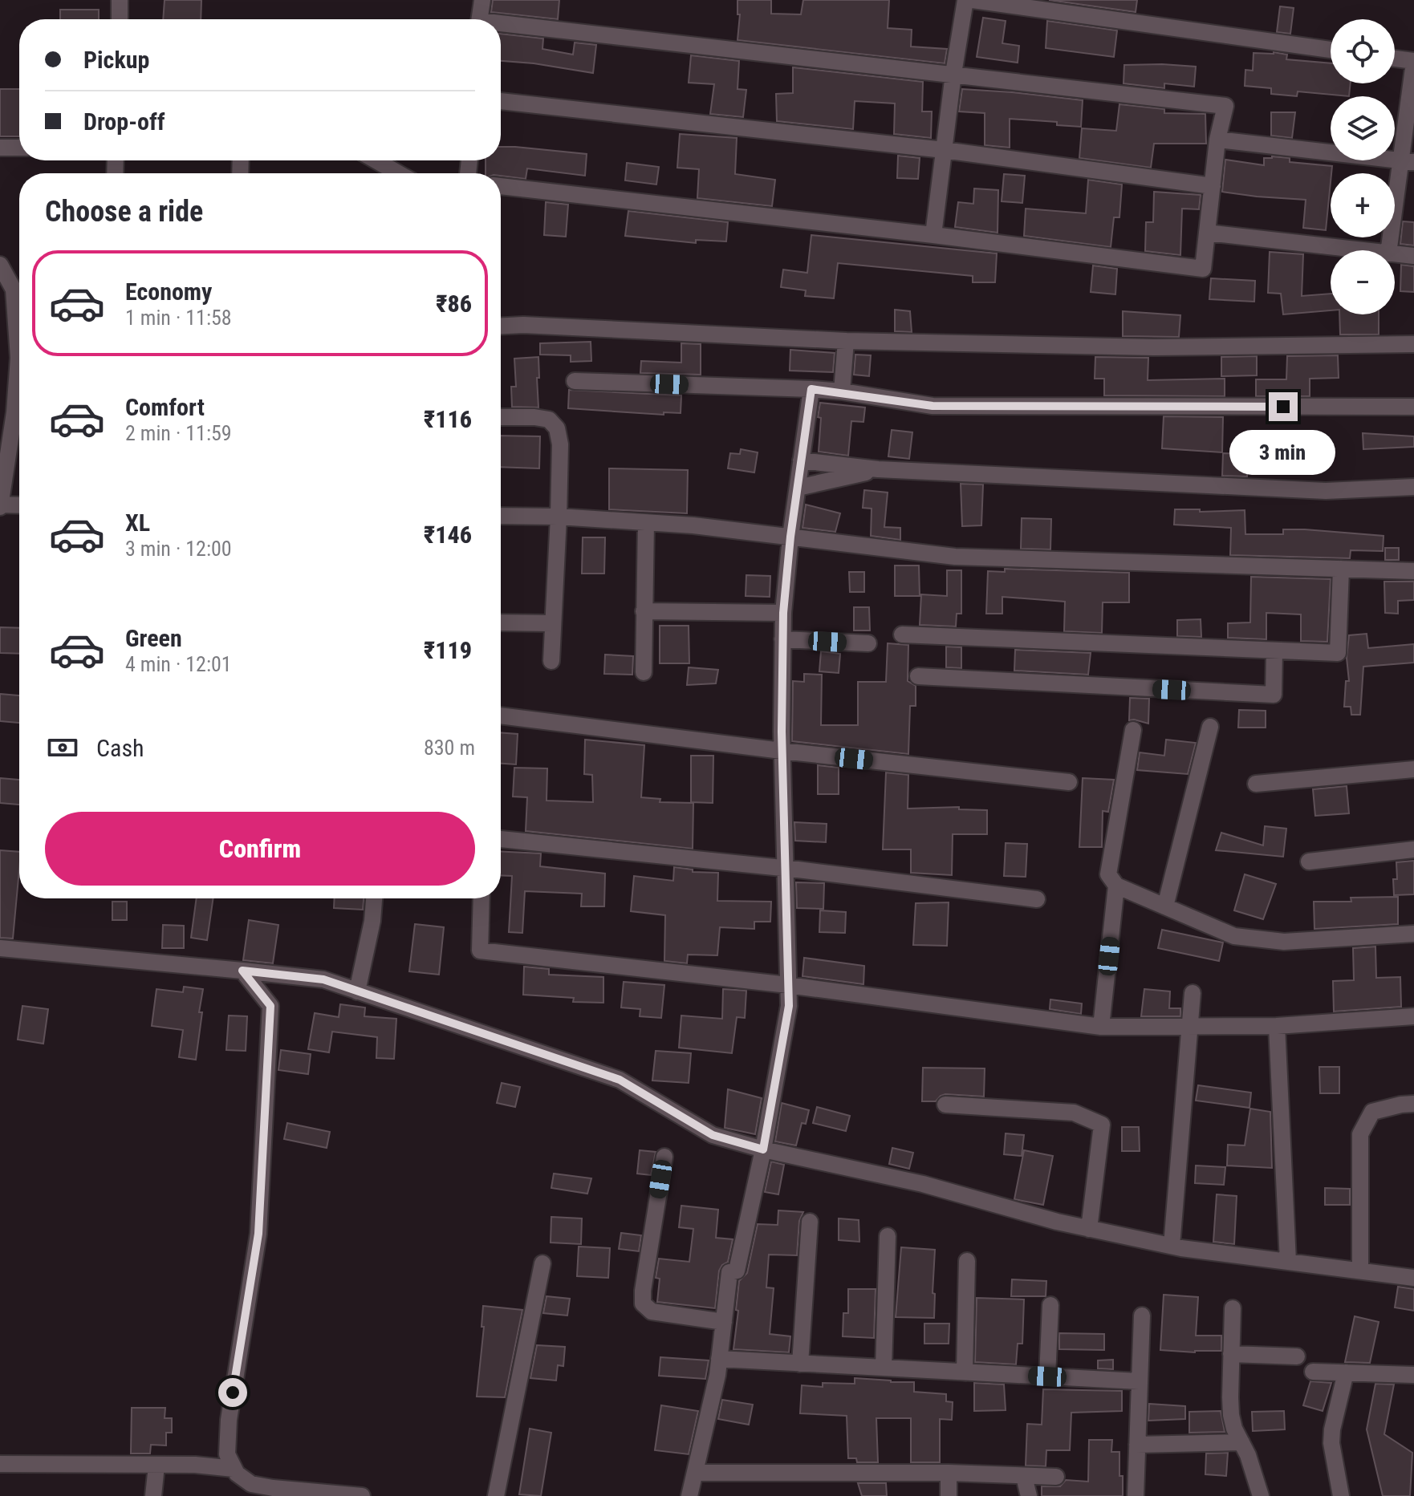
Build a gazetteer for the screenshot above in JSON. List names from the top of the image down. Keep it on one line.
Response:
{"page":{"map_buttons":["+","−"],"banner":["Pickup","Drop-off"],"heading":"Choose a ride","list":[{"name":"Economy","note":"1 min · 11:58","value":"₹86"},{"name":"Comfort","note":"2 min · 11:59","value":"₹116"},{"name":"XL","note":"3 min · 12:00","value":"₹146"},{"name":"Green","note":"4 min · 12:01","value":"₹119"}],"bubble":"3 min","pay":["Cash","830 m"],"buttons":"Confirm"}}
